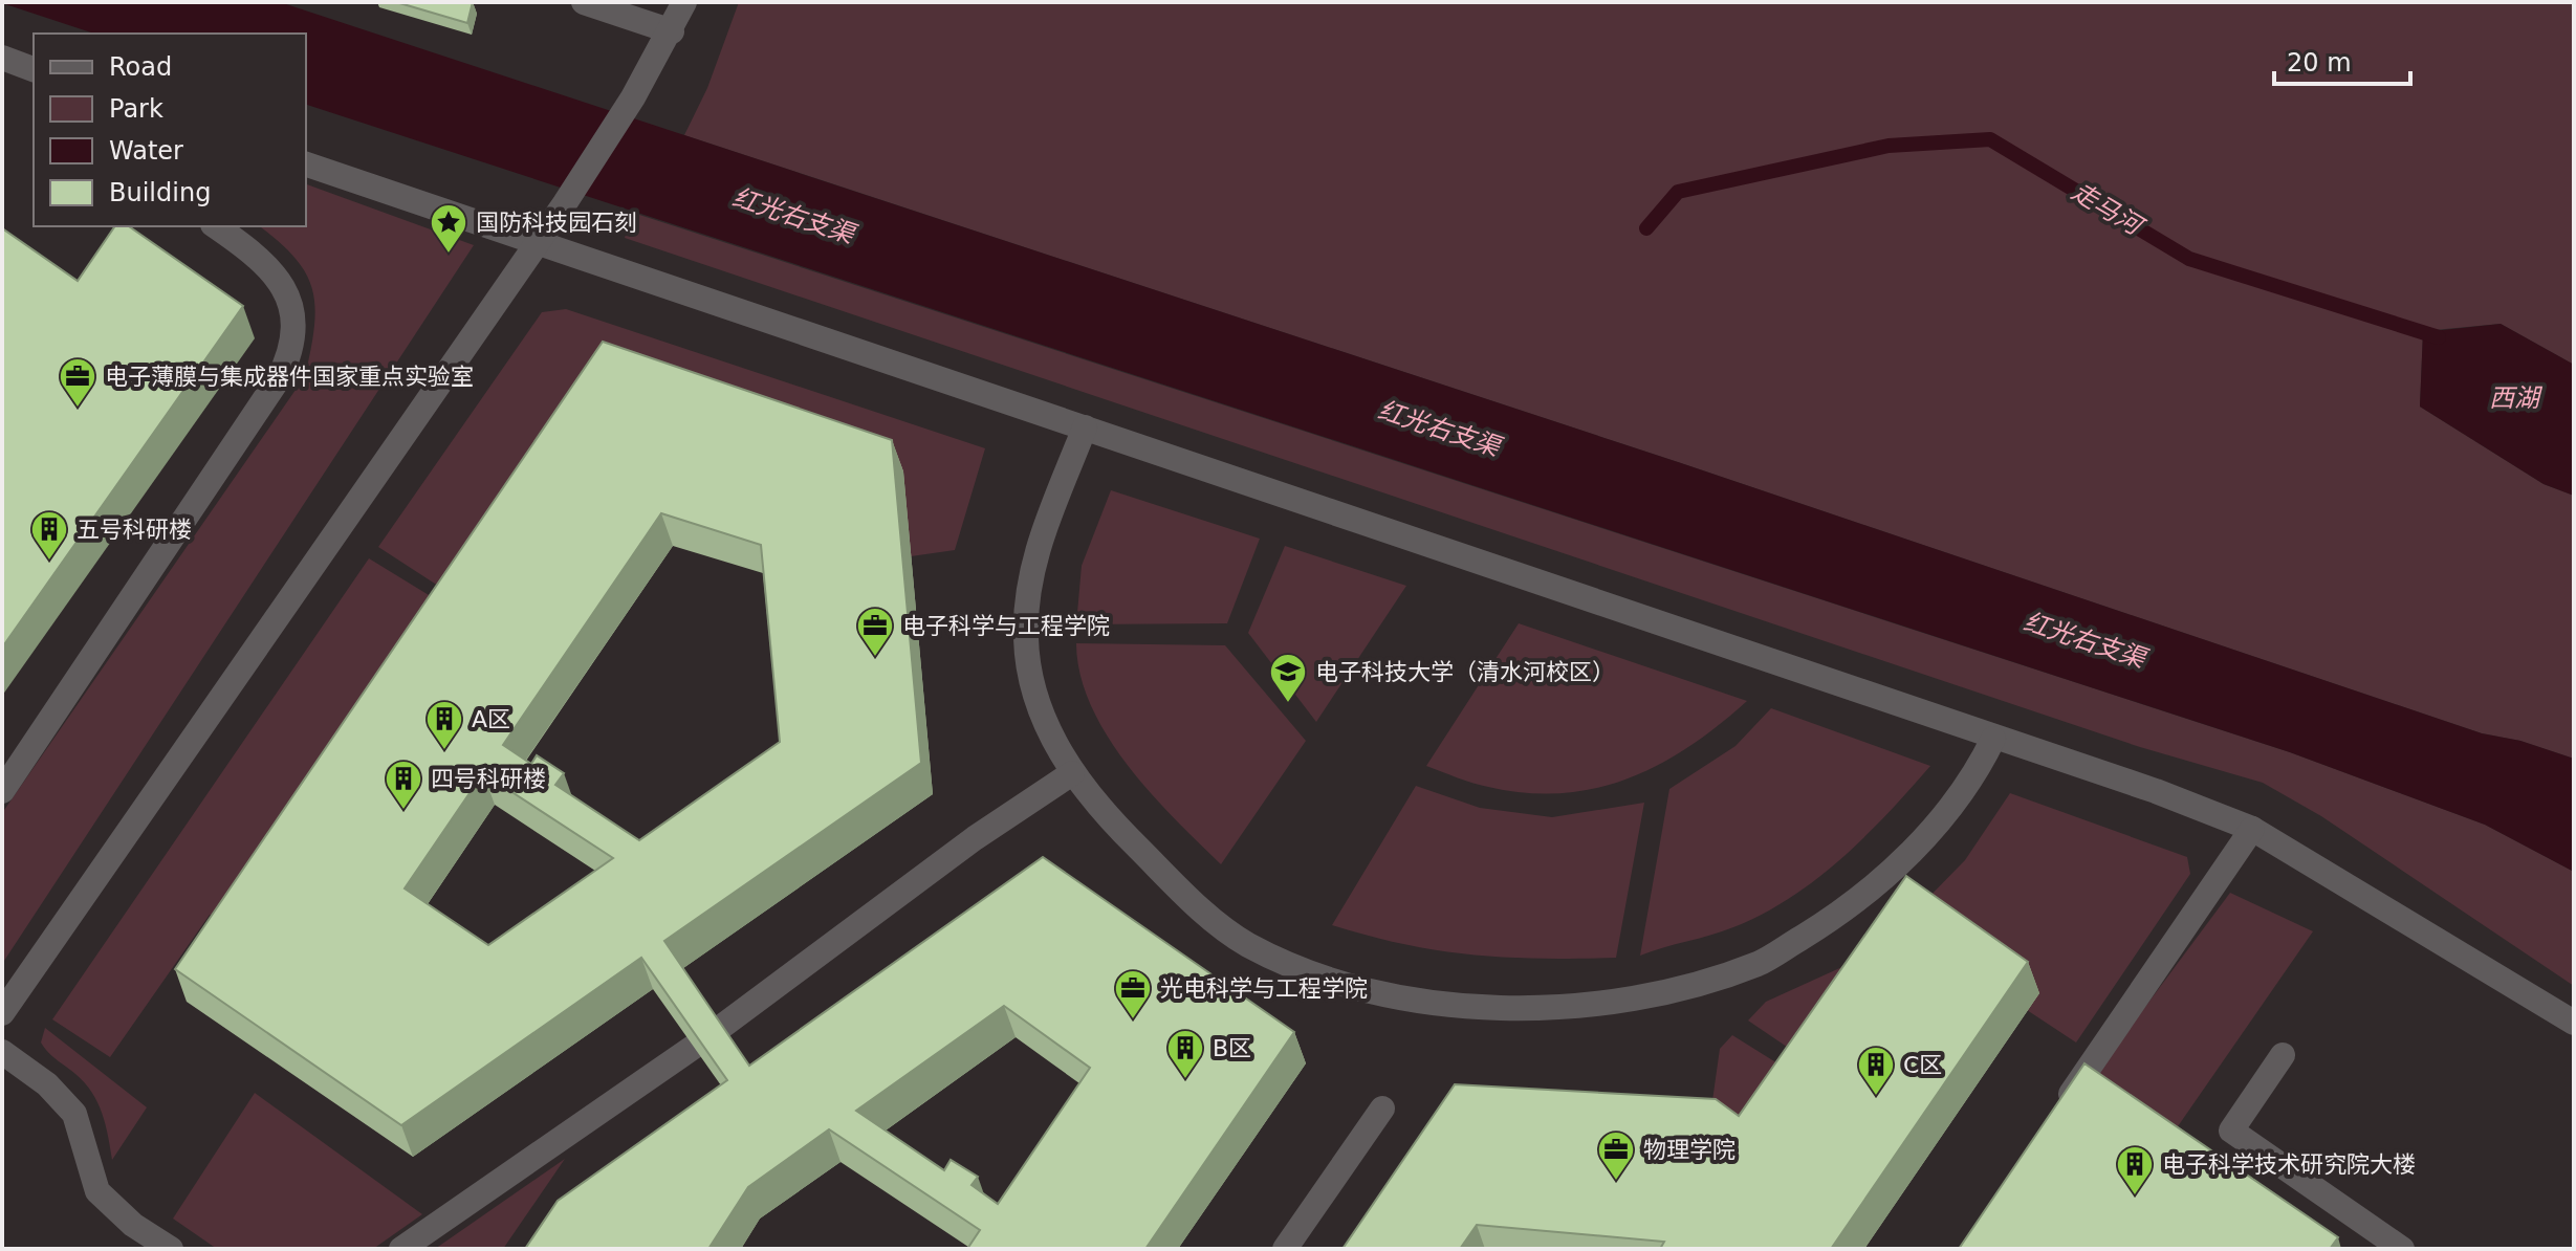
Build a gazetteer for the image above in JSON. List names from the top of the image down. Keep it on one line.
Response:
{"water":["走马河","红光右支渠","西湖"],"places":{"place":["国防科技园石刻"],"office":["电子薄膜与集成器件国家重点实验室","电子科学与工程学院","光电科学与工程学院","物理学院"],"building":["五号科研楼","A区","四号科研楼","B区","C区","电子科学技术研究院大楼"],"school or university":["电子科技大学（清水河校区）"]},"legend":["Road","Park","Water","Building"],"scale_bar":"20 m"}
